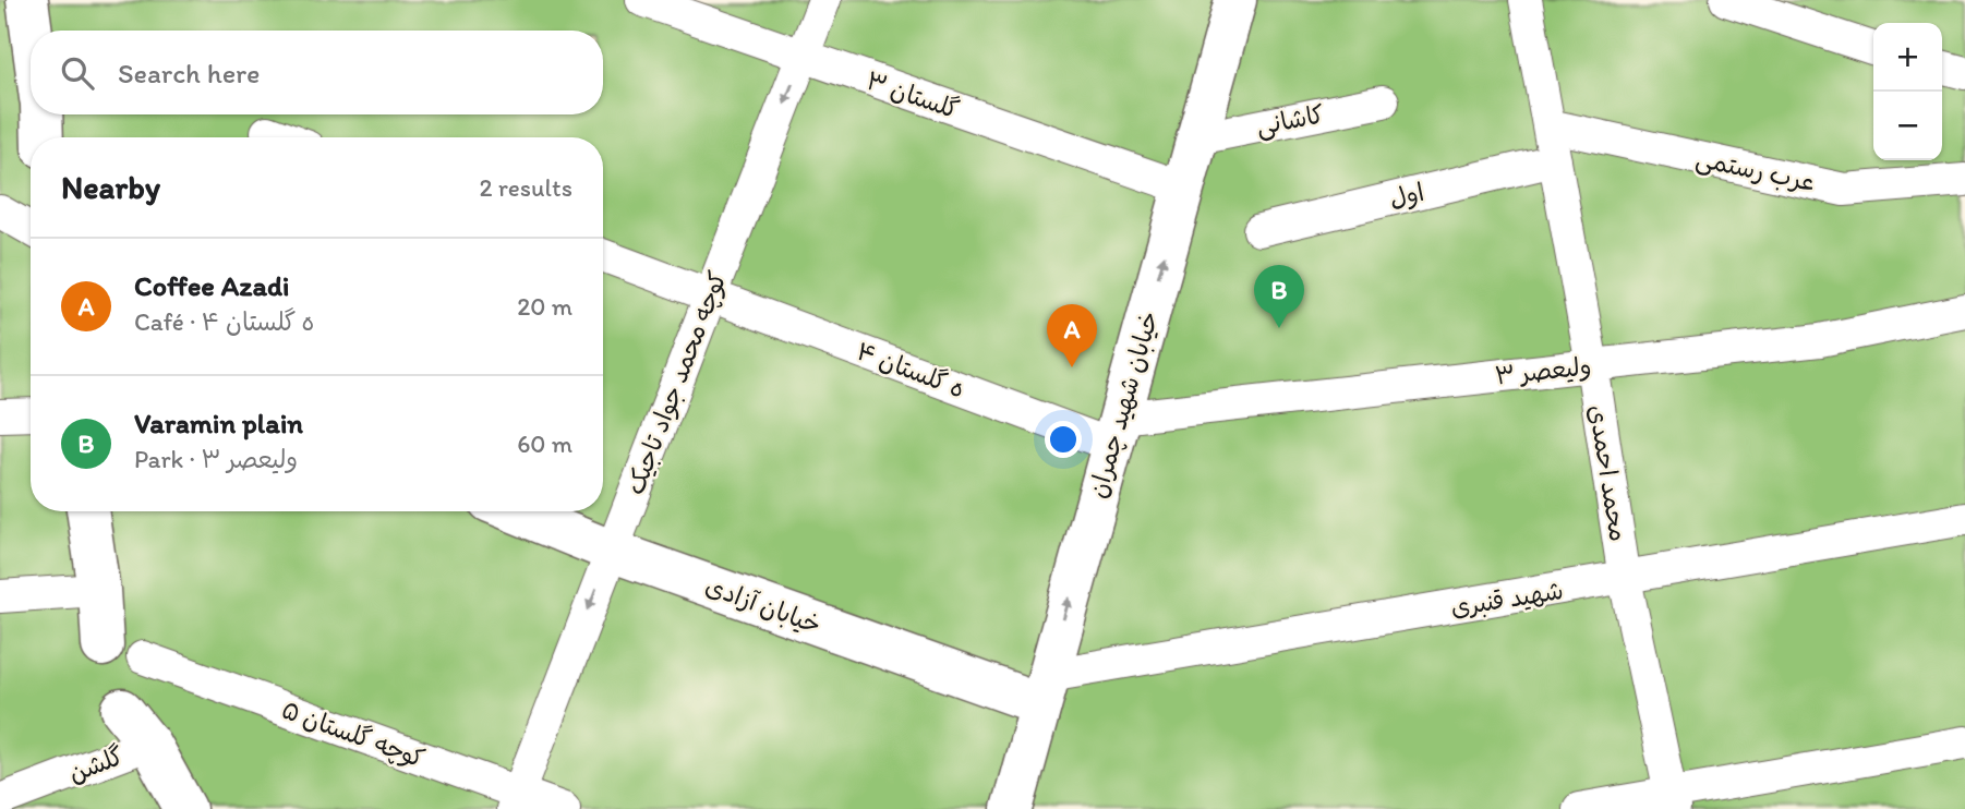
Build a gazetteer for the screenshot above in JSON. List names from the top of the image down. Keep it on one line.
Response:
{"streets":{"main road":["خیابان شهید چمران","خیابان آزادی"],"street":["گلستان ۳","کاشانی","عرب رستمی","اول","ه گلستان ۴","ولیعصر ۳","کوچه محمد جواد تاجیک","محمد احمدی","شهید قنبری","کوچه گلستان ۵","گلشن"]},"crossings":[["گلستان ۳","کوچه محمد جواد تاجیک"],["گلستان ۳","خیابان شهید چمران"],["کاشانی","خیابان شهید چمران"],["عرب رستمی","محمد احمدی"],["اول","محمد احمدی"],["ه گلستان ۴","ولیعصر ۳"],["ه گلستان ۴","کوچه محمد جواد تاجیک"],["ه گلستان ۴","خیابان شهید چمران"],["ولیعصر ۳","خیابان شهید چمران"],["ولیعصر ۳","محمد احمدی"],["کوچه محمد جواد تاجیک","خیابان آزادی"],["کوچه محمد جواد تاجیک","کوچه گلستان ۵"],["خیابان شهید چمران","شهید قنبری"],["خیابان شهید چمران","خیابان آزادی"],["محمد احمدی","شهید قنبری"],["شهید قنبری","خیابان آزادی"]],"one_way":["کوچه محمد جواد تاجیک","خیابان شهید چمران"],"page":{"map_buttons":["+","−"],"search":"Search here","heading":["Nearby","2 results"],"list":[{"mark":"A","name":"Coffee Azadi","note":"Café · ه گلستان ۴","value":"20 m"},{"mark":"B","name":"Varamin plain","note":"Park · ولیعصر ۳","value":"60 m"}],"pins":["B","A"]}}
